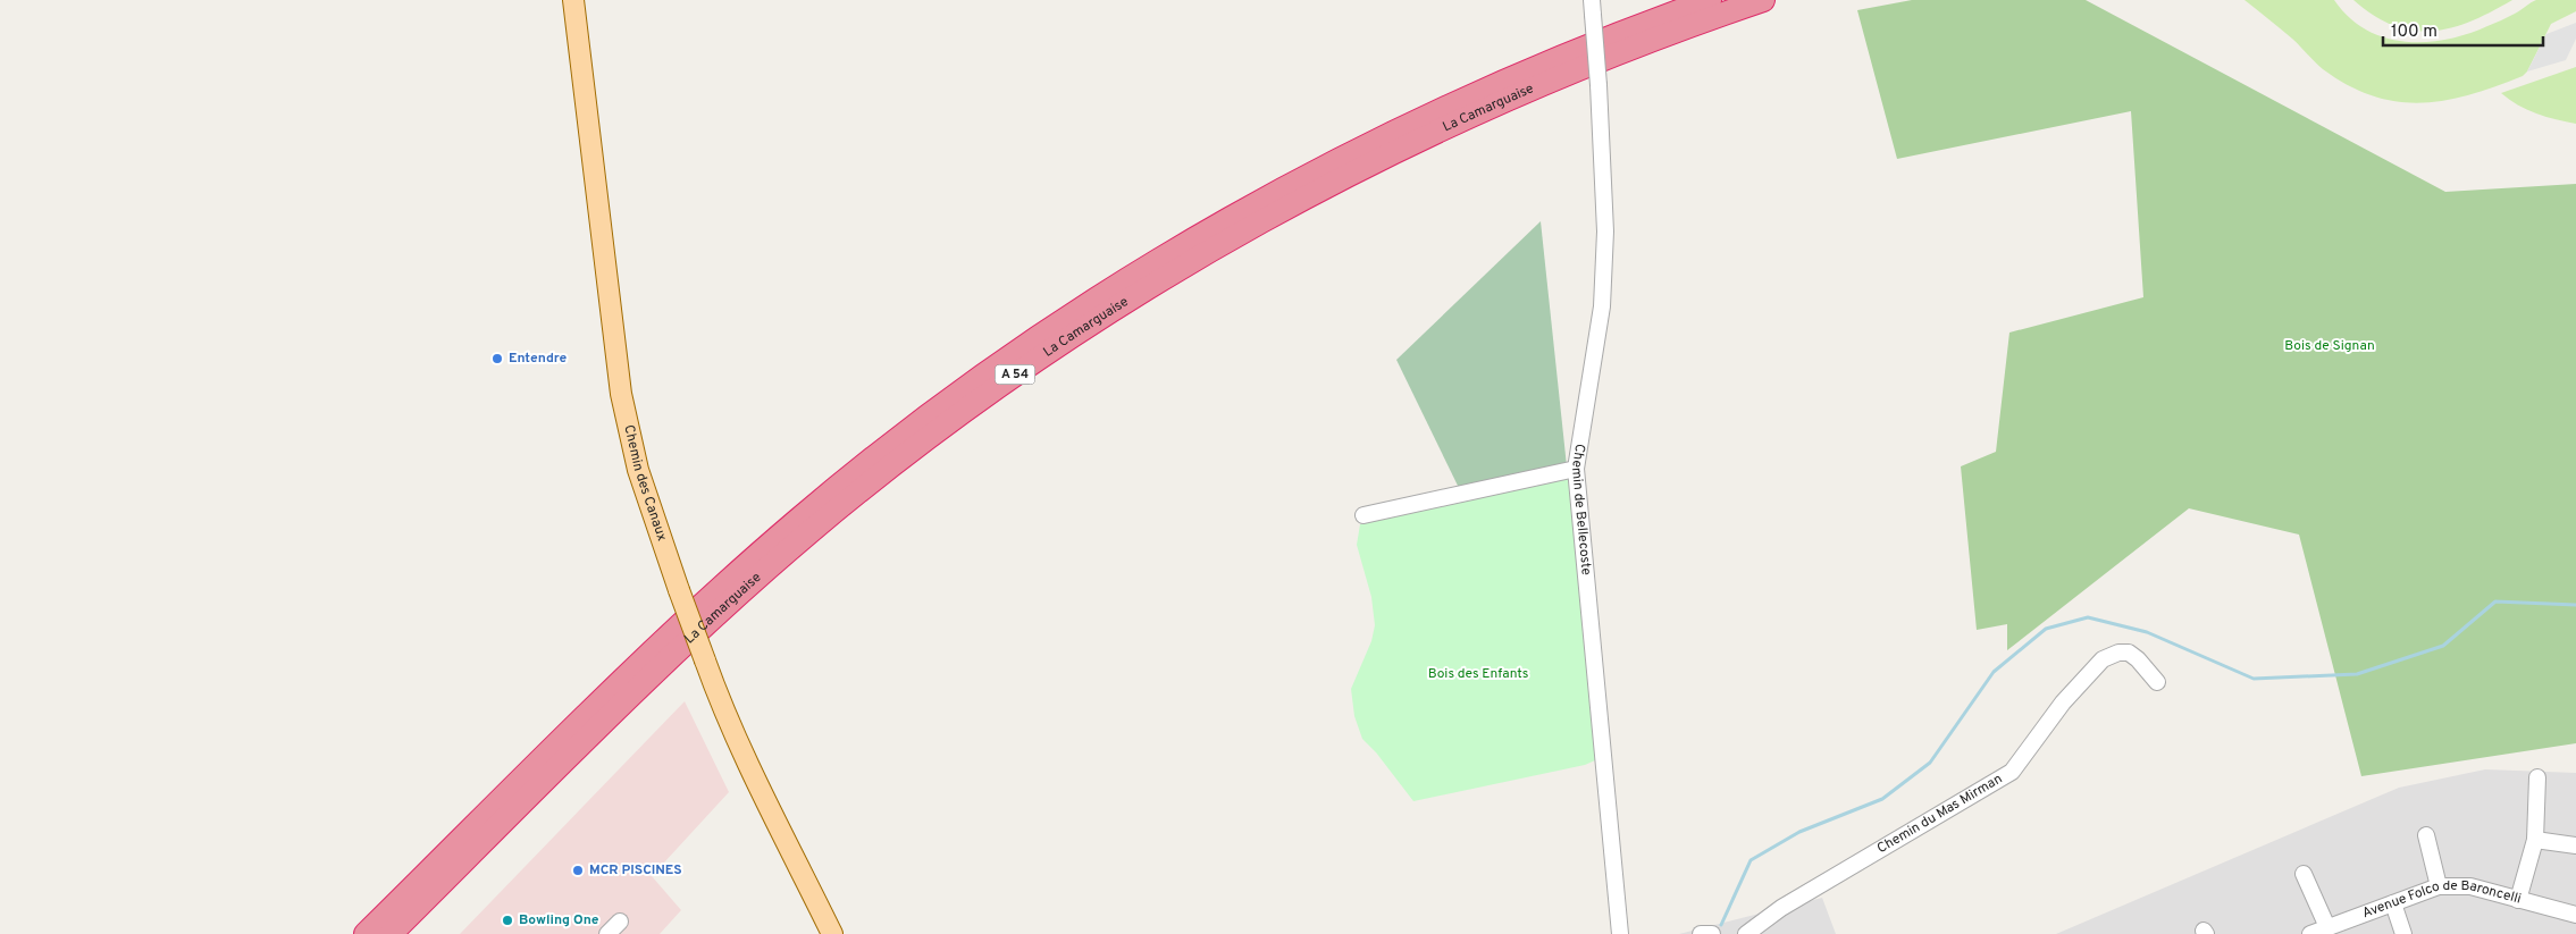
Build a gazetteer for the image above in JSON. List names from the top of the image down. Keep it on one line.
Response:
{"streets":{"highway":["La Camarguaise","A 54"],"main road":["Chemin des Canaux"],"street":["Chemin de Bellecoste","Chemin du Mas Mirman","Avenue Folco de Baroncelli"]},"parks":["Bois de Signan","Bois des Enfants"],"places":["Entendre","MCR PISCINES","Bowling One"],"scale_bar":"100 m"}
